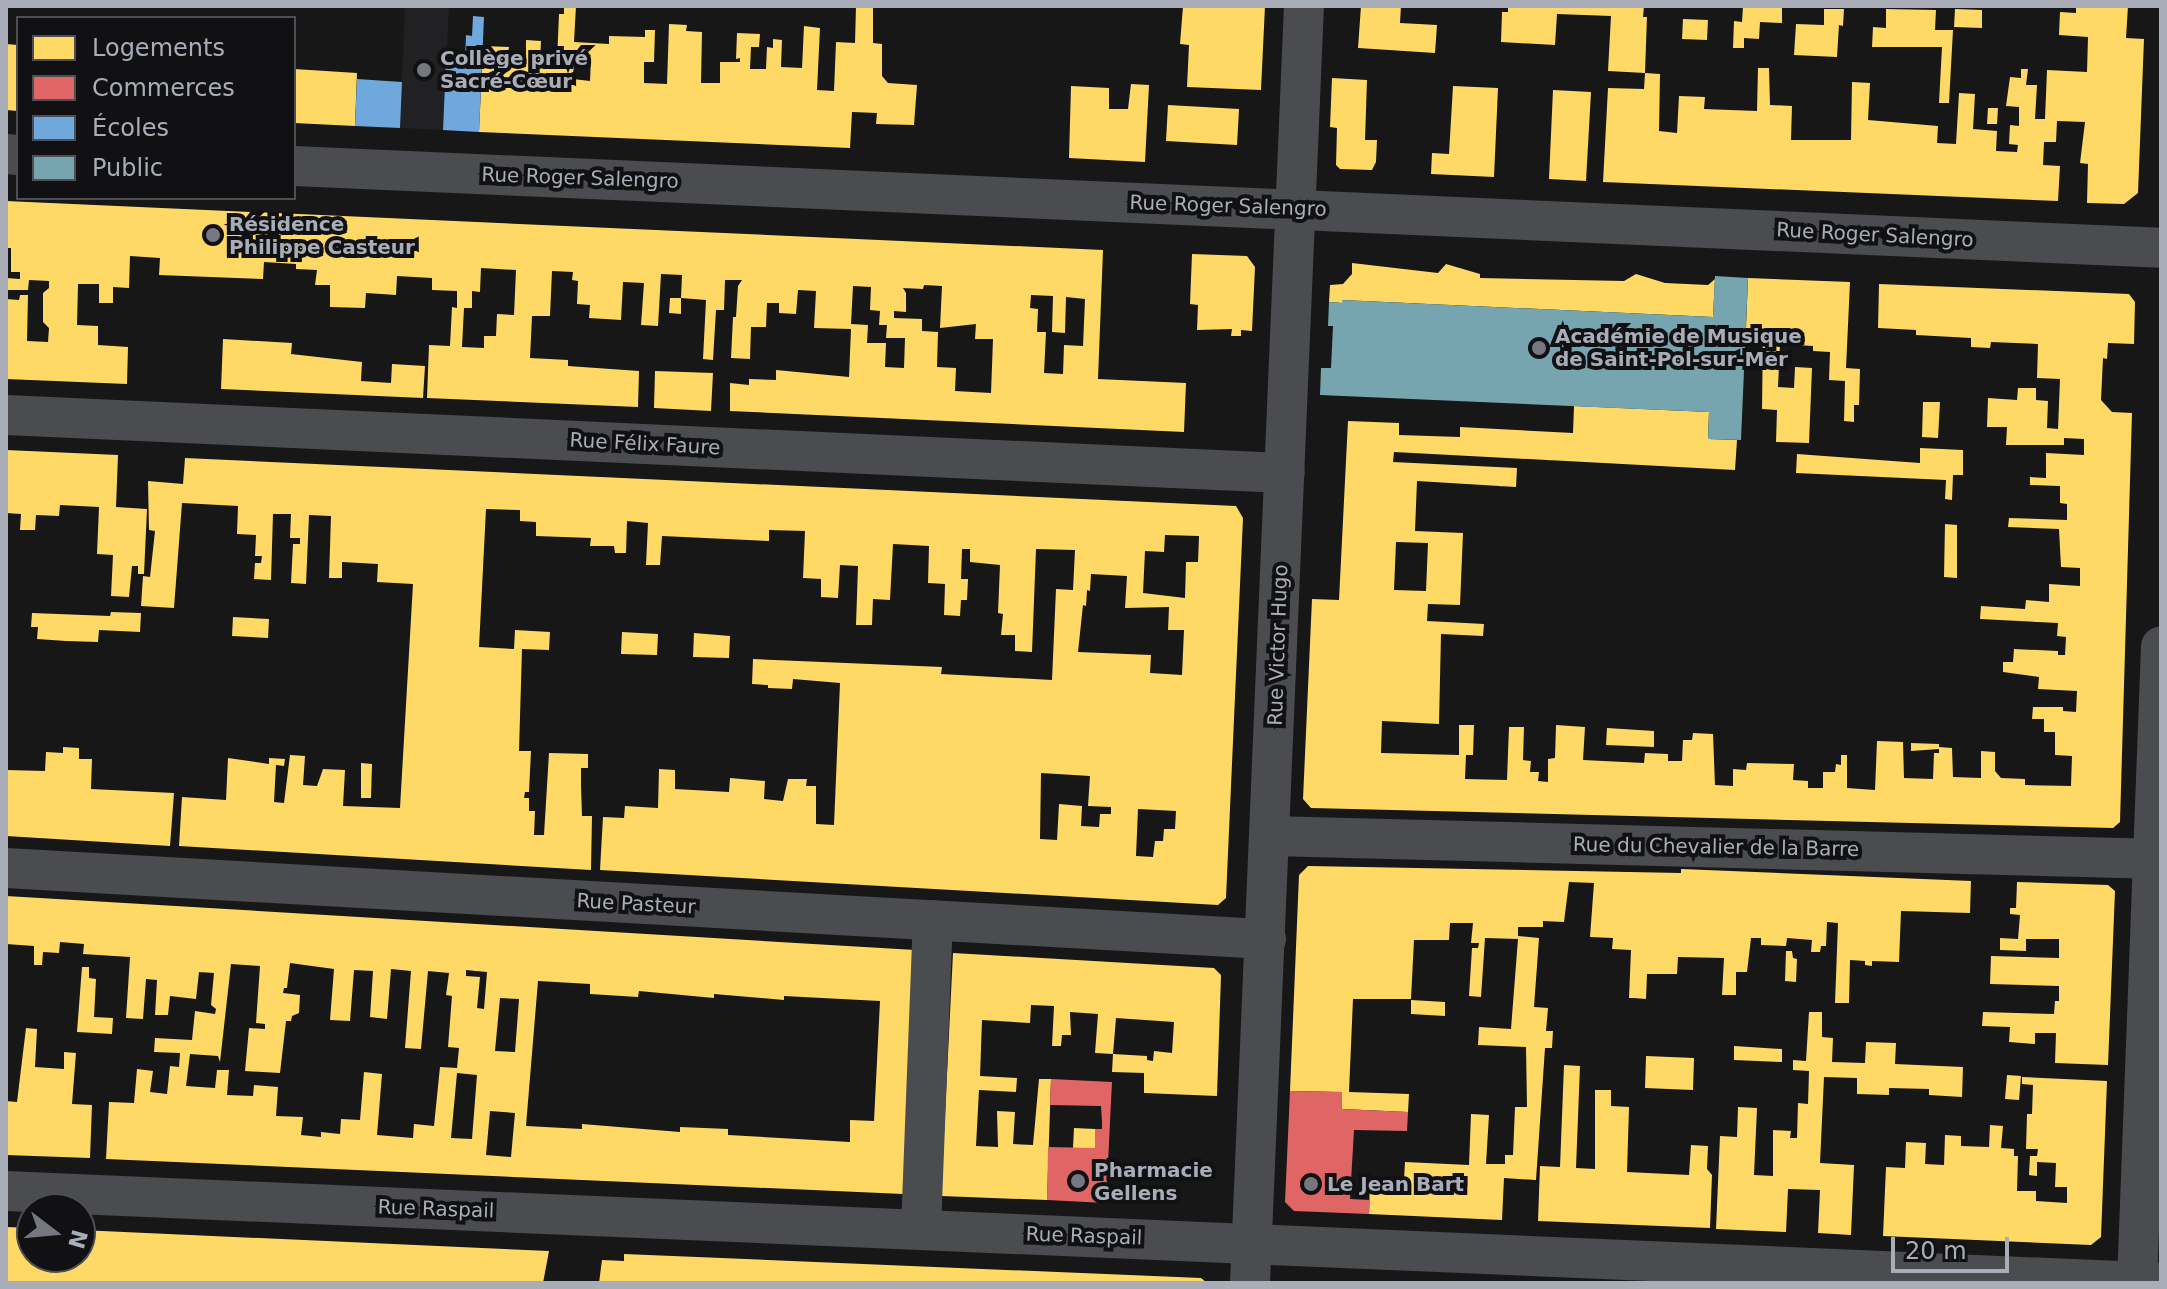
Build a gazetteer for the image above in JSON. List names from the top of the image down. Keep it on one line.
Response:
{"streets":{"street":["Rue Roger Salengro","Rue Félix Faure","Rue Victor Hugo","Rue du Chevalier de la Barre","Rue Pasteur","Rue Raspail"]},"crossings":[["Rue Roger Salengro","Rue Victor Hugo"],["Rue Félix Faure","Rue Victor Hugo"],["Rue Victor Hugo","Rue du Chevalier de la Barre"],["Rue Victor Hugo","Rue Pasteur"],["Rue Victor Hugo","Rue Raspail"]],"places":["Collège privé Sacré-Cœur","Résidence Philippe Casteur","Académie de Musique de Saint-Pol-sur-Mer","Pharmacie Gellens","Le Jean Bart"],"legend":["Logements","Commerces","Écoles","Public"],"scale_bar":"20 m","north":"right"}
